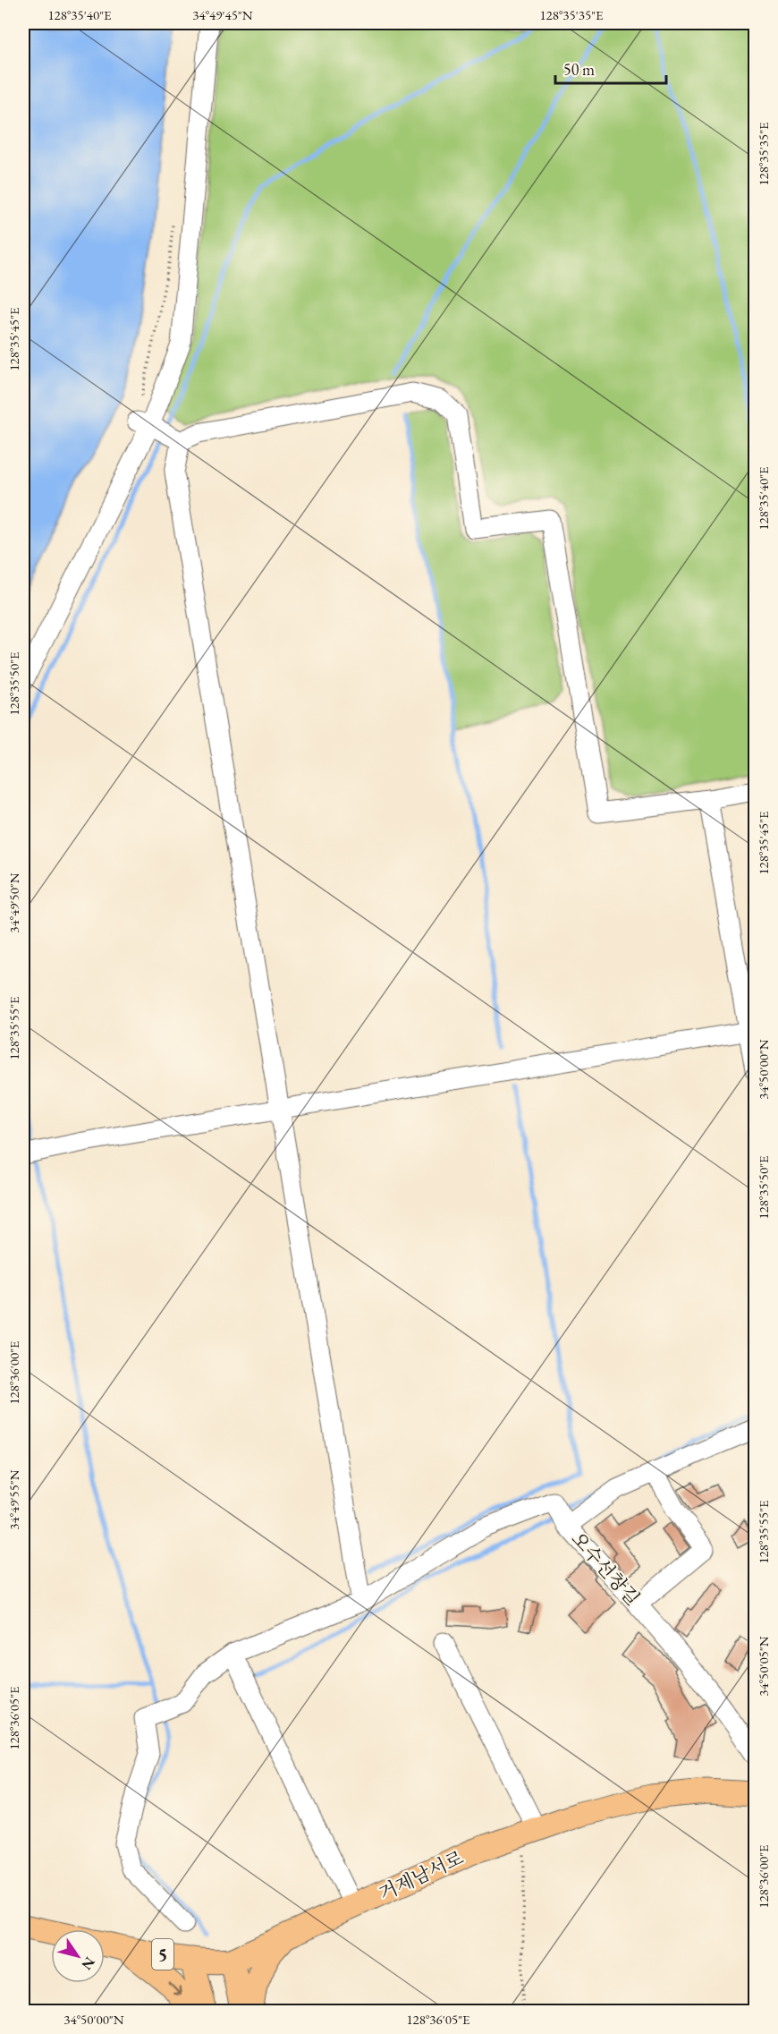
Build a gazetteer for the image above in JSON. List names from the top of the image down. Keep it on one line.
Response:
{"streets":{"main road":["거제남서로","5"],"street":["오수선창길"]},"crossings":[["거제남서로","5"]],"scale_bar":"50 m","north":"bottom right","coordinates":["128°35'40\"E","34°49'45\"N","128°35'35\"E","128°35'45\"E","128°35'50\"E","34°49'50\"N","128°35'55\"E","34°50'00\"N","128°36'00\"E","34°49'55\"N","34°50'05\"N","128°36'05\"E"]}
